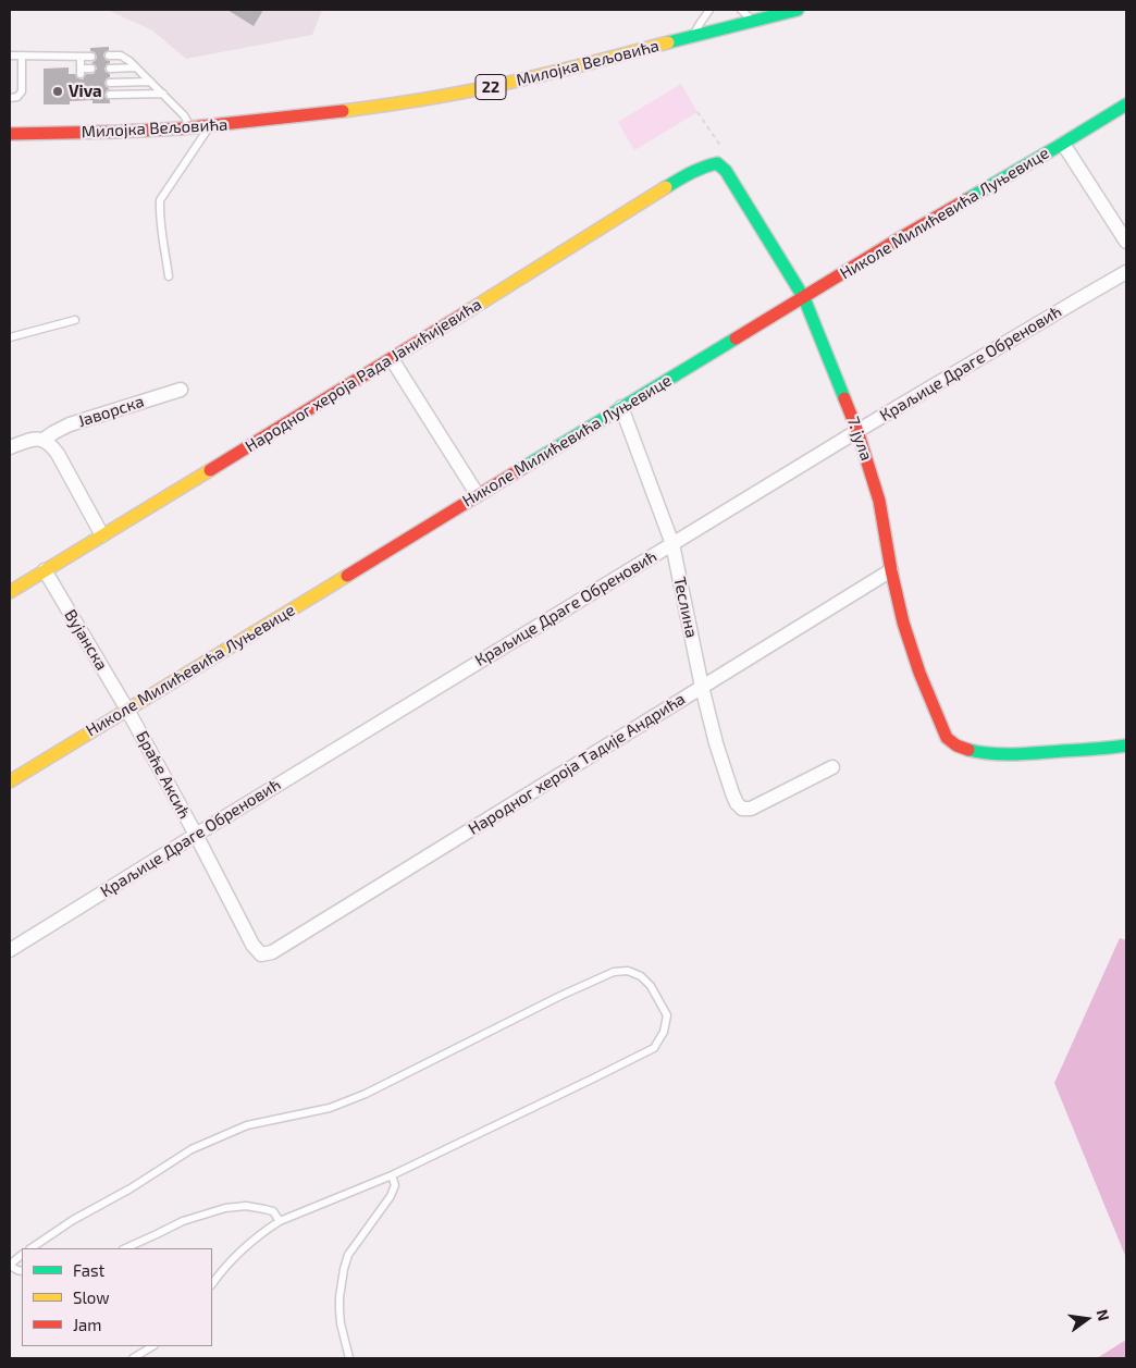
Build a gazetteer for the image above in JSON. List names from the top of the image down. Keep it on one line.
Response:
{"streets":{"street":["Милојка Вељовића","22","Николе Милићевића Луњевице","Краљице Драге Обреновић","Народног хероја Рада Јанићијевића","Јаворска","7. јула","Теслина","Вујанска","Народног хероја Тадије Андрића","Браће Аксић"]},"crossings":[["Николе Милићевића Луњевице","7. јула"],["Николе Милићевића Луњевице","Теслина"],["Николе Милићевића Луњевице","Вујанска"],["Николе Милићевића Луњевице","Браће Аксић"],["Краљице Драге Обреновић","7. јула"],["Краљице Драге Обреновић","Теслина"],["Краљице Драге Обреновић","Браће Аксић"],["Народног хероја Рада Јанићијевића","7. јула"],["Народног хероја Рада Јанићијевића","Вујанска"],["7. јула","Народног хероја Тадије Андрића"],["Теслина","Народног хероја Тадије Андрића"],["Вујанска","Браће Аксић"],["Народног хероја Тадије Андрића","Браће Аксић"]],"places":["Viva"],"legend":["Fast","Slow","Jam"],"north":"right"}
